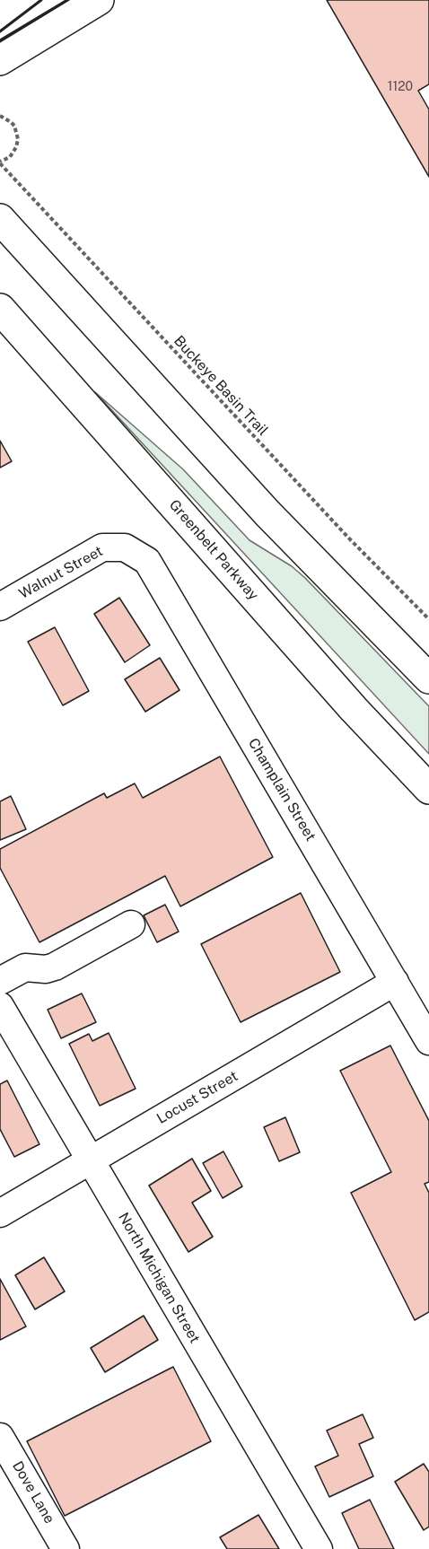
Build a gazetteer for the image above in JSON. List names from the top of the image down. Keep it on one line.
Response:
{"streets":{"main road":["Greenbelt Parkway"],"street":["Walnut Street","Champlain Street","Locust Street","North Michigan Street","Dove Lane"],"path":["Buckeye Basin Trail"]},"crossings":[["Walnut Street","Champlain Street"],["Champlain Street","Locust Street"],["Locust Street","North Michigan Street"]],"house_numbers":["1120"]}
